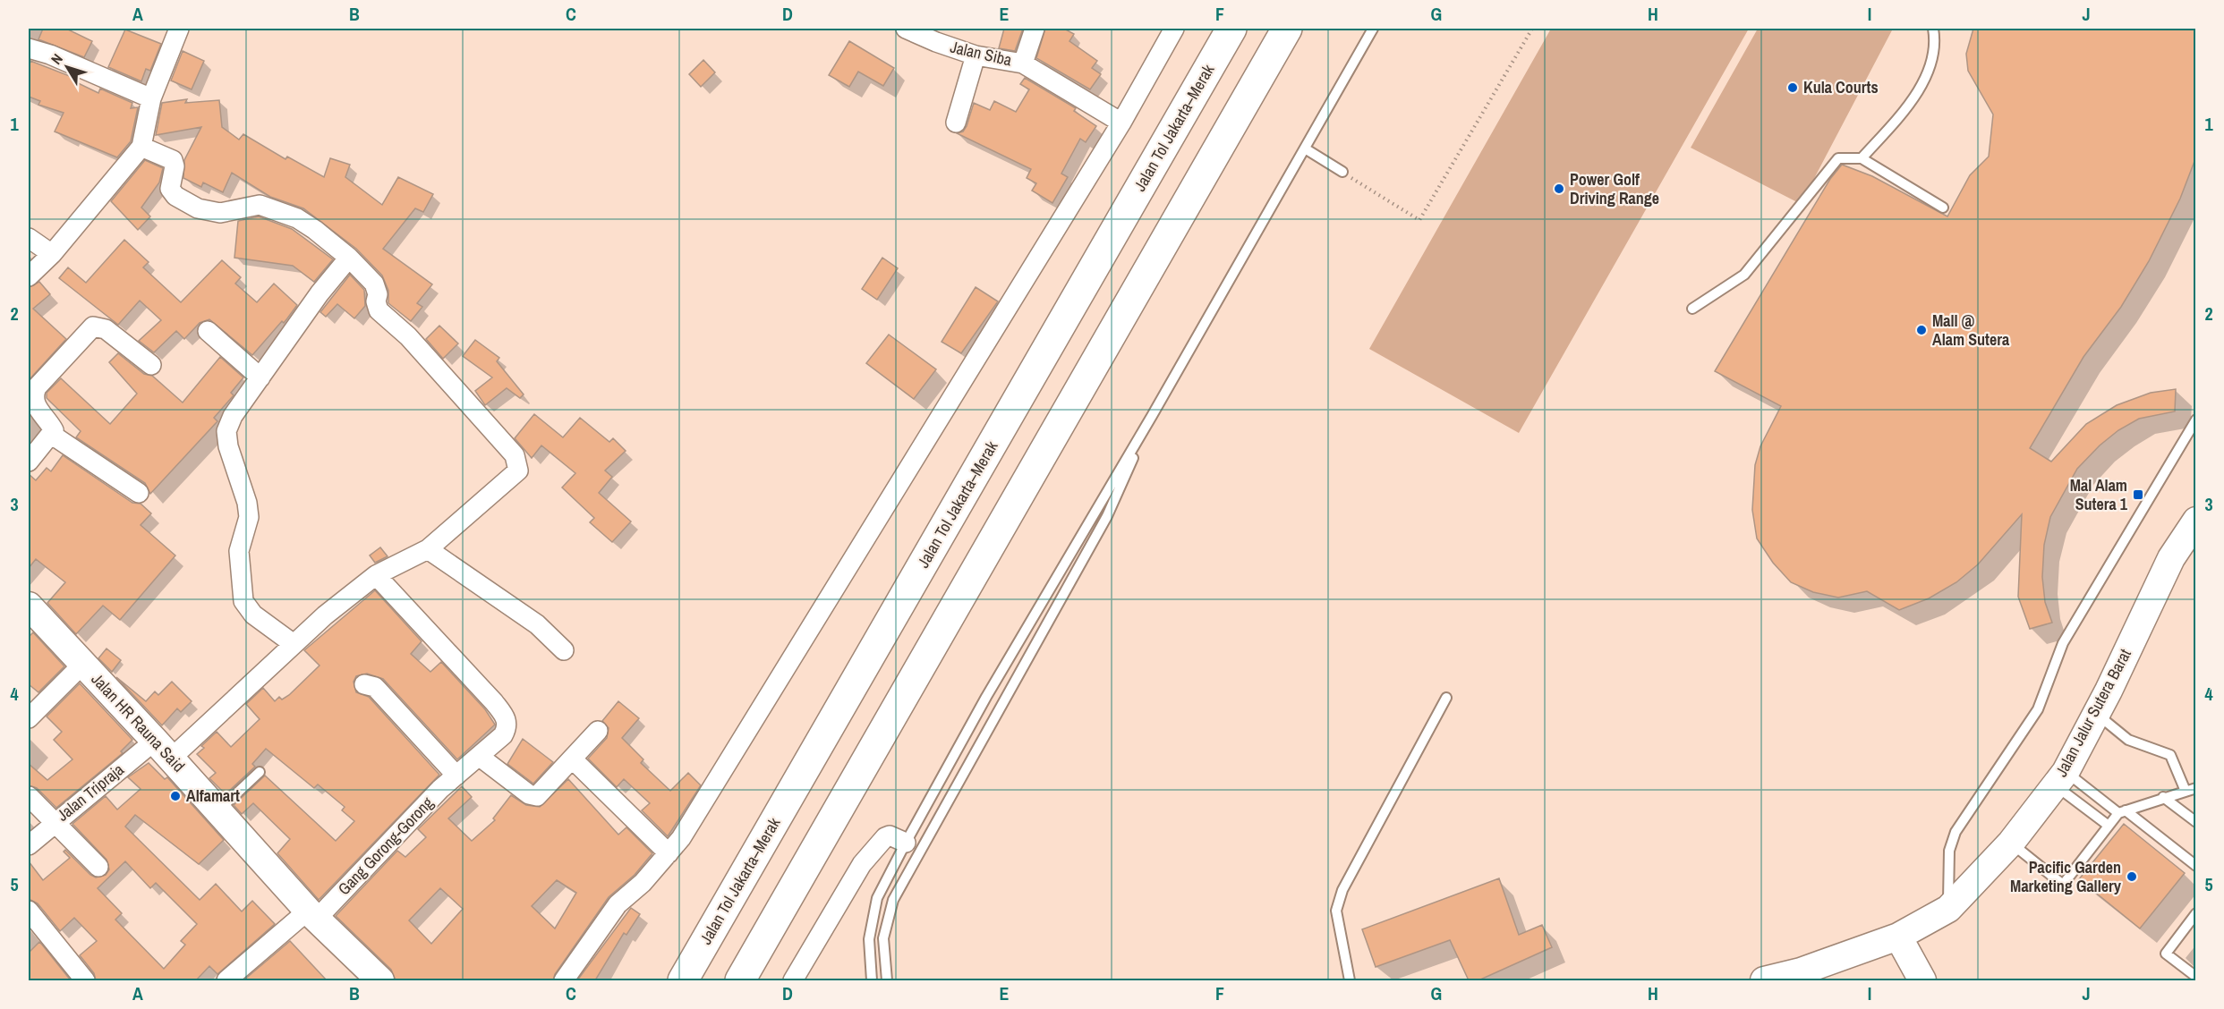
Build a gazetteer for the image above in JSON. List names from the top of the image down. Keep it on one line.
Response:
{"streets":{"highway":["Jalan Tol Jakarta–Merak"],"street":["Jalan Siba","Jalan Jalur Sutera Barat","Jalan HR Rauna Said","Jalan Tripraja","Gang Gorong-Gorong"]},"crossings":[["Jalan HR Rauna Said","Jalan Tripraja"],["Jalan HR Rauna Said","Gang Gorong-Gorong"],["Jalan Tripraja","Gang Gorong-Gorong"]],"places":{"other":["Kula Courts","Power Golf Driving Range","Mall @ Alam Sutera","Alfamart","Pacific Garden Marketing Gallery"],"transit":["Mal Alam Sutera 1"]},"north":"top left","grid":{"columns":["A","B","C","D","E","F","G","H","I","J"],"rows":["1","2","3","4","5"]}}
